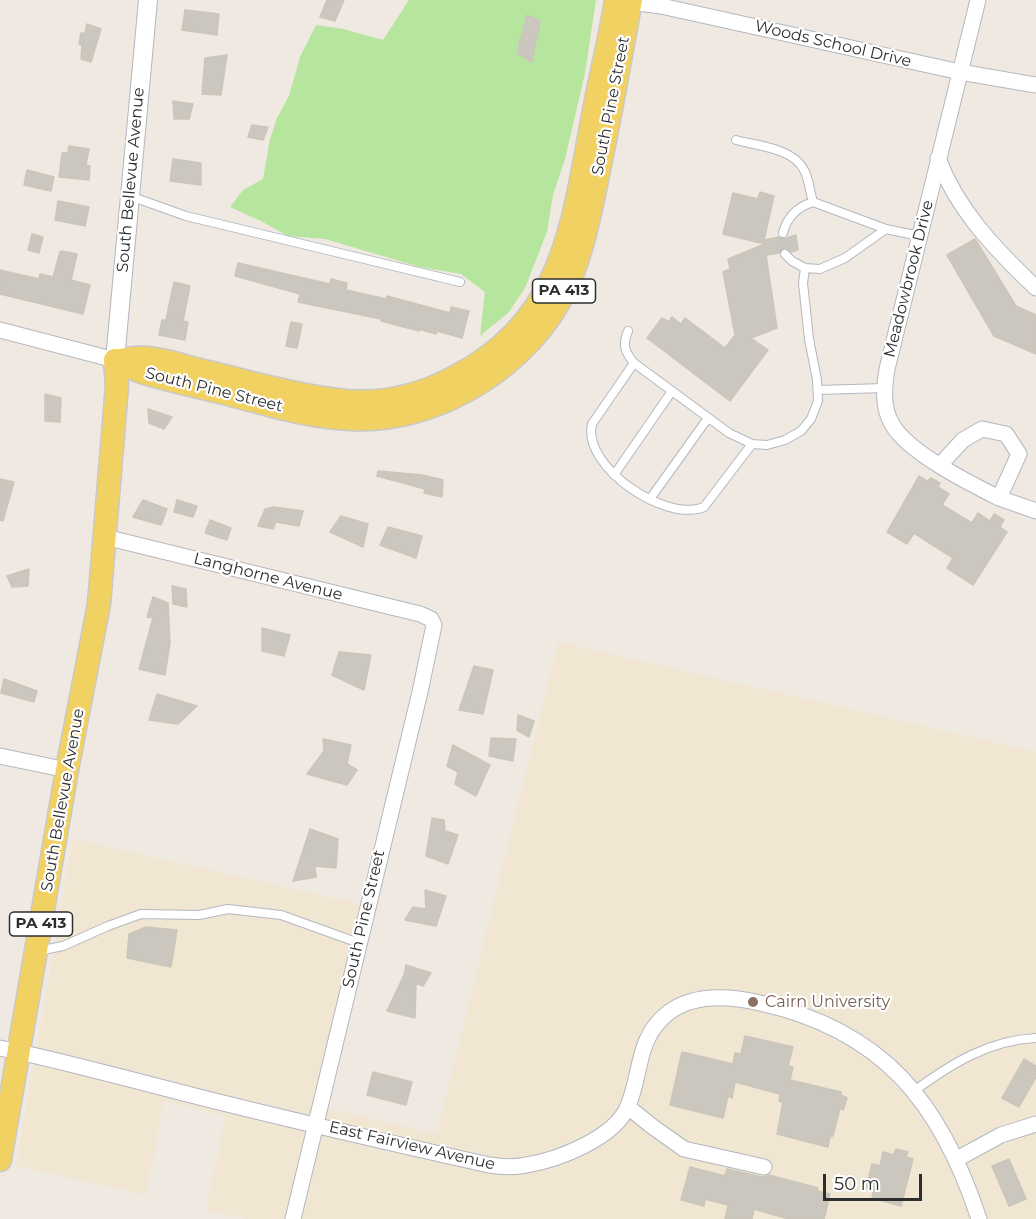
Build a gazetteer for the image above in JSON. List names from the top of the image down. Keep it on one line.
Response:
{"streets":{"main road":["South Pine Street","South Bellevue Avenue","PA 413"],"street":["Woods School Drive","Meadowbrook Drive","Langhorne Avenue","East Fairview Avenue"]},"crossings":[["Woods School Drive","South Pine Street"],["Woods School Drive","Meadowbrook Drive"],["South Pine Street","South Bellevue Avenue"],["South Pine Street","Langhorne Avenue"],["South Pine Street","East Fairview Avenue"],["South Bellevue Avenue","Langhorne Avenue"],["South Bellevue Avenue","East Fairview Avenue"]],"places":["Cairn University"],"scale_bar":"50 m"}
